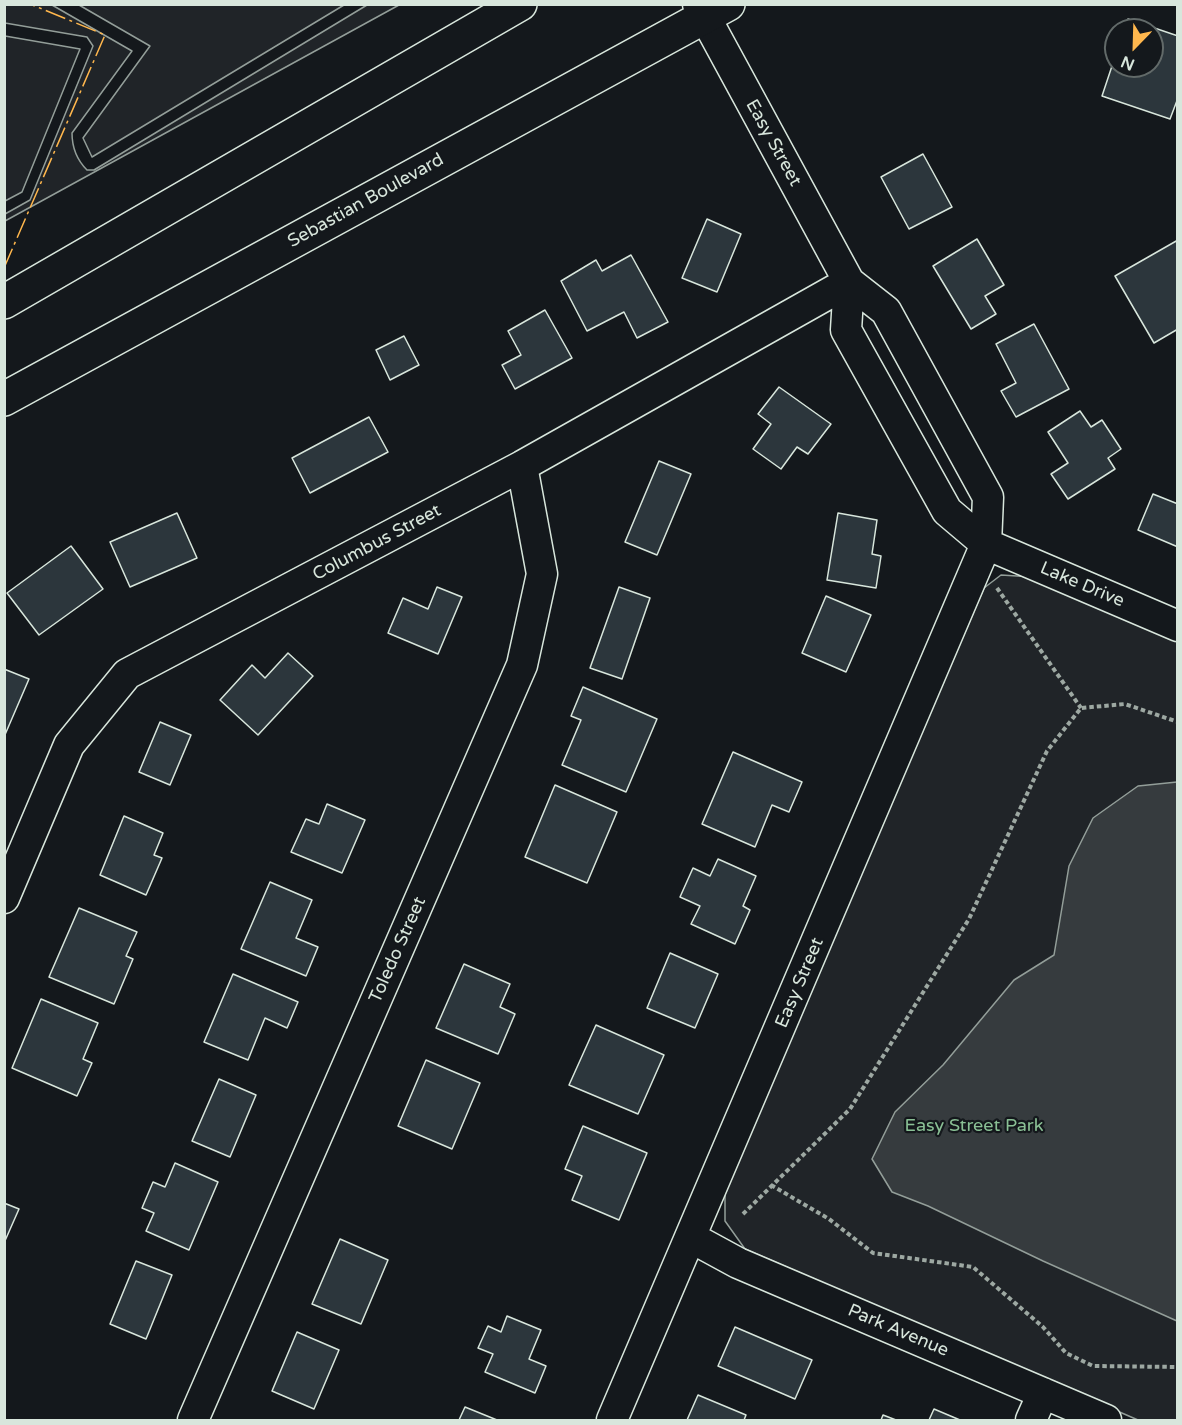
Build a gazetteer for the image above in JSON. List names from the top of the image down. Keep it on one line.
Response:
{"streets":{"main road":["Sebastian Boulevard"],"street":["Easy Street","Columbus Street","Lake Drive","Toledo Street","Park Avenue"]},"crossings":[["Easy Street","Sebastian Boulevard"],["Easy Street","Columbus Street"],["Easy Street","Lake Drive"],["Easy Street","Park Avenue"],["Columbus Street","Toledo Street"]],"parks":["Easy Street Park"],"north":"bottom left"}
